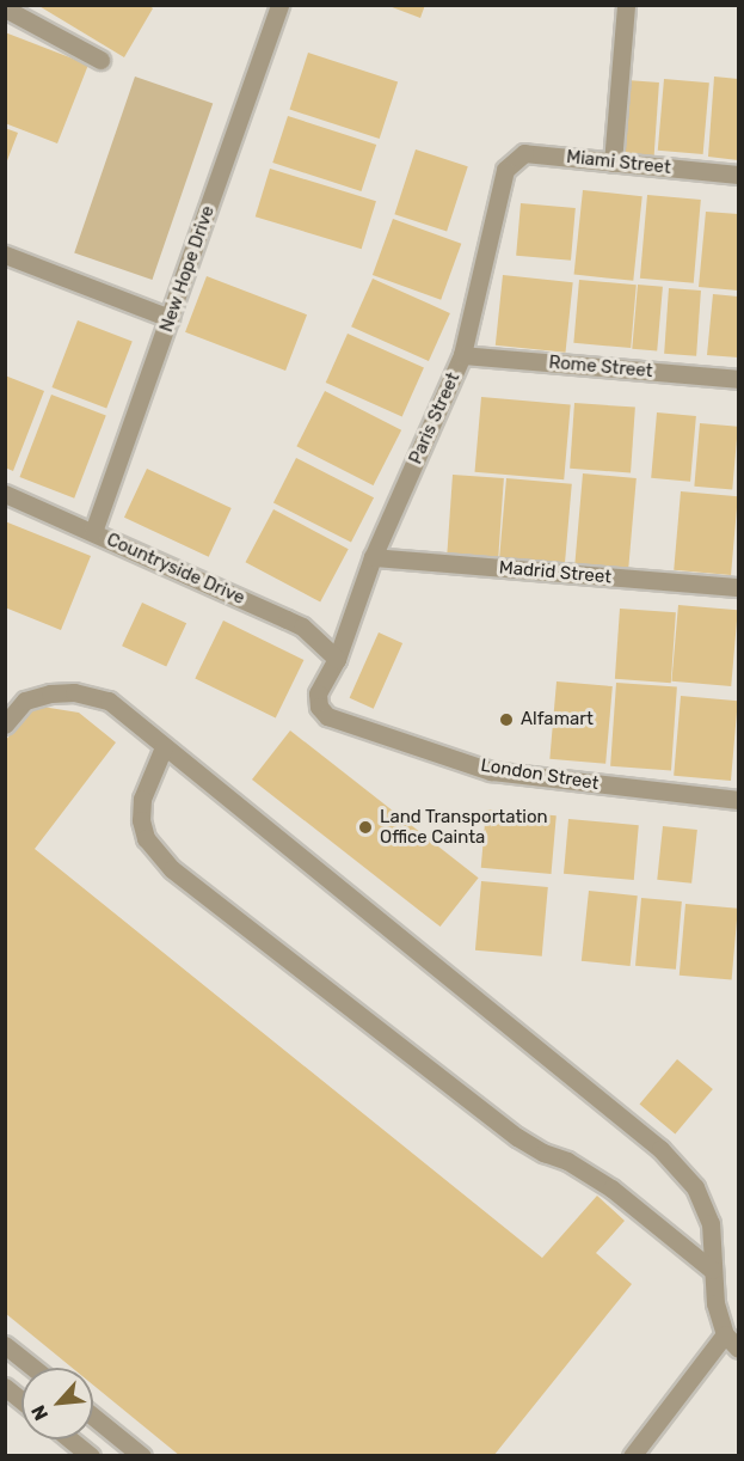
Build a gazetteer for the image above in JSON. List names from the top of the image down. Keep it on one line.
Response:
{"streets":{"street":["Miami Street","New Hope Drive","Rome Street","Paris Street","Countryside Drive","Madrid Street","London Street"]},"crossings":[["Miami Street","Paris Street"],["New Hope Drive","Countryside Drive"],["Rome Street","Paris Street"],["Paris Street","Countryside Drive"],["Paris Street","Madrid Street"],["Paris Street","London Street"],["Countryside Drive","London Street"]],"places":["Alfamart","Land Transportation Office Cainta"],"north":"bottom left"}
